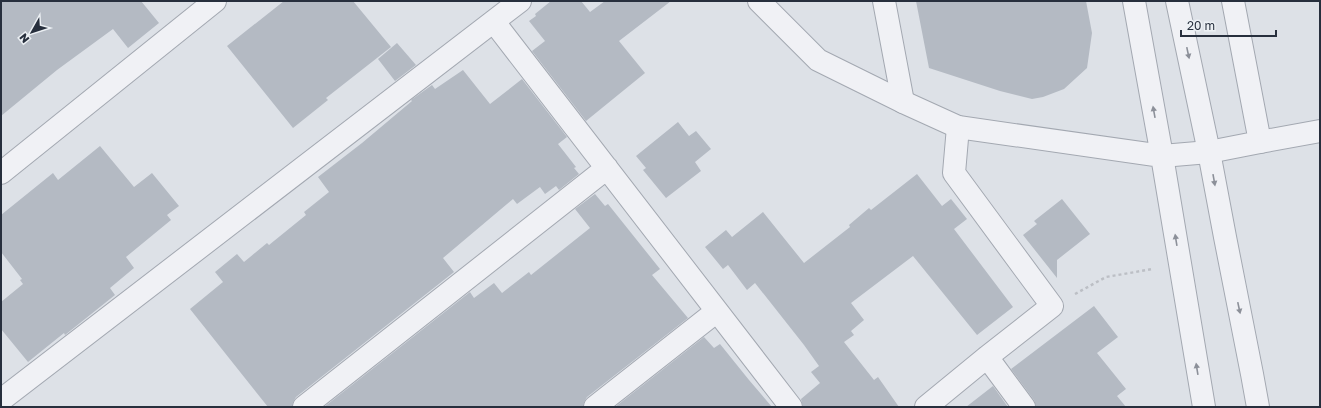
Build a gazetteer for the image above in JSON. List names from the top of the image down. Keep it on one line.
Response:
{"scale_bar":"20 m","north":"bottom left"}
